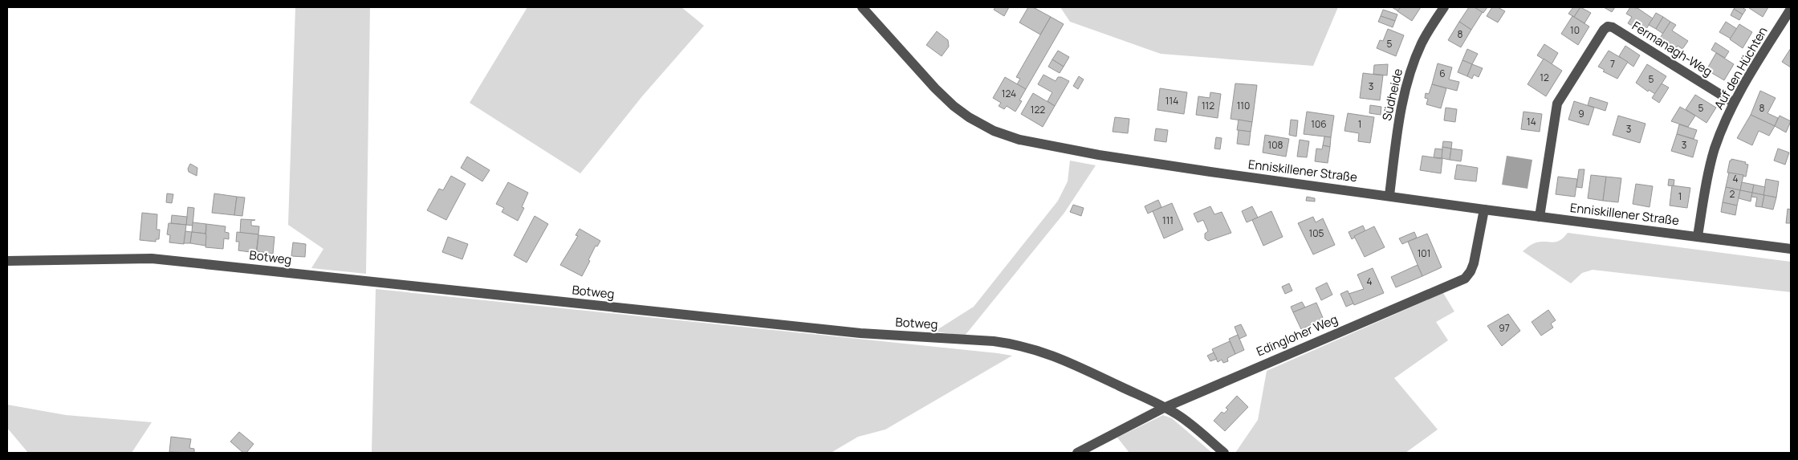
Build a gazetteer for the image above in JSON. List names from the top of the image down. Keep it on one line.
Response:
{"streets":{"street":["Fermanagh-Weg","Auf den Hüchten","Südheide","Enniskillener Straße","Botweg","Edingloher Weg"]},"crossings":[["Fermanagh-Weg","Auf den Hüchten"],["Fermanagh-Weg","Enniskillener Straße"],["Auf den Hüchten","Enniskillener Straße"],["Südheide","Enniskillener Straße"],["Enniskillener Straße","Edingloher Weg"],["Botweg","Edingloher Weg"]],"house_numbers":["10","8","5","7","6","12","5","3","124","114","112","110","5","8","122","9","14","106","1","3","108","3","4","2","1","111","105","101","4","97"]}
